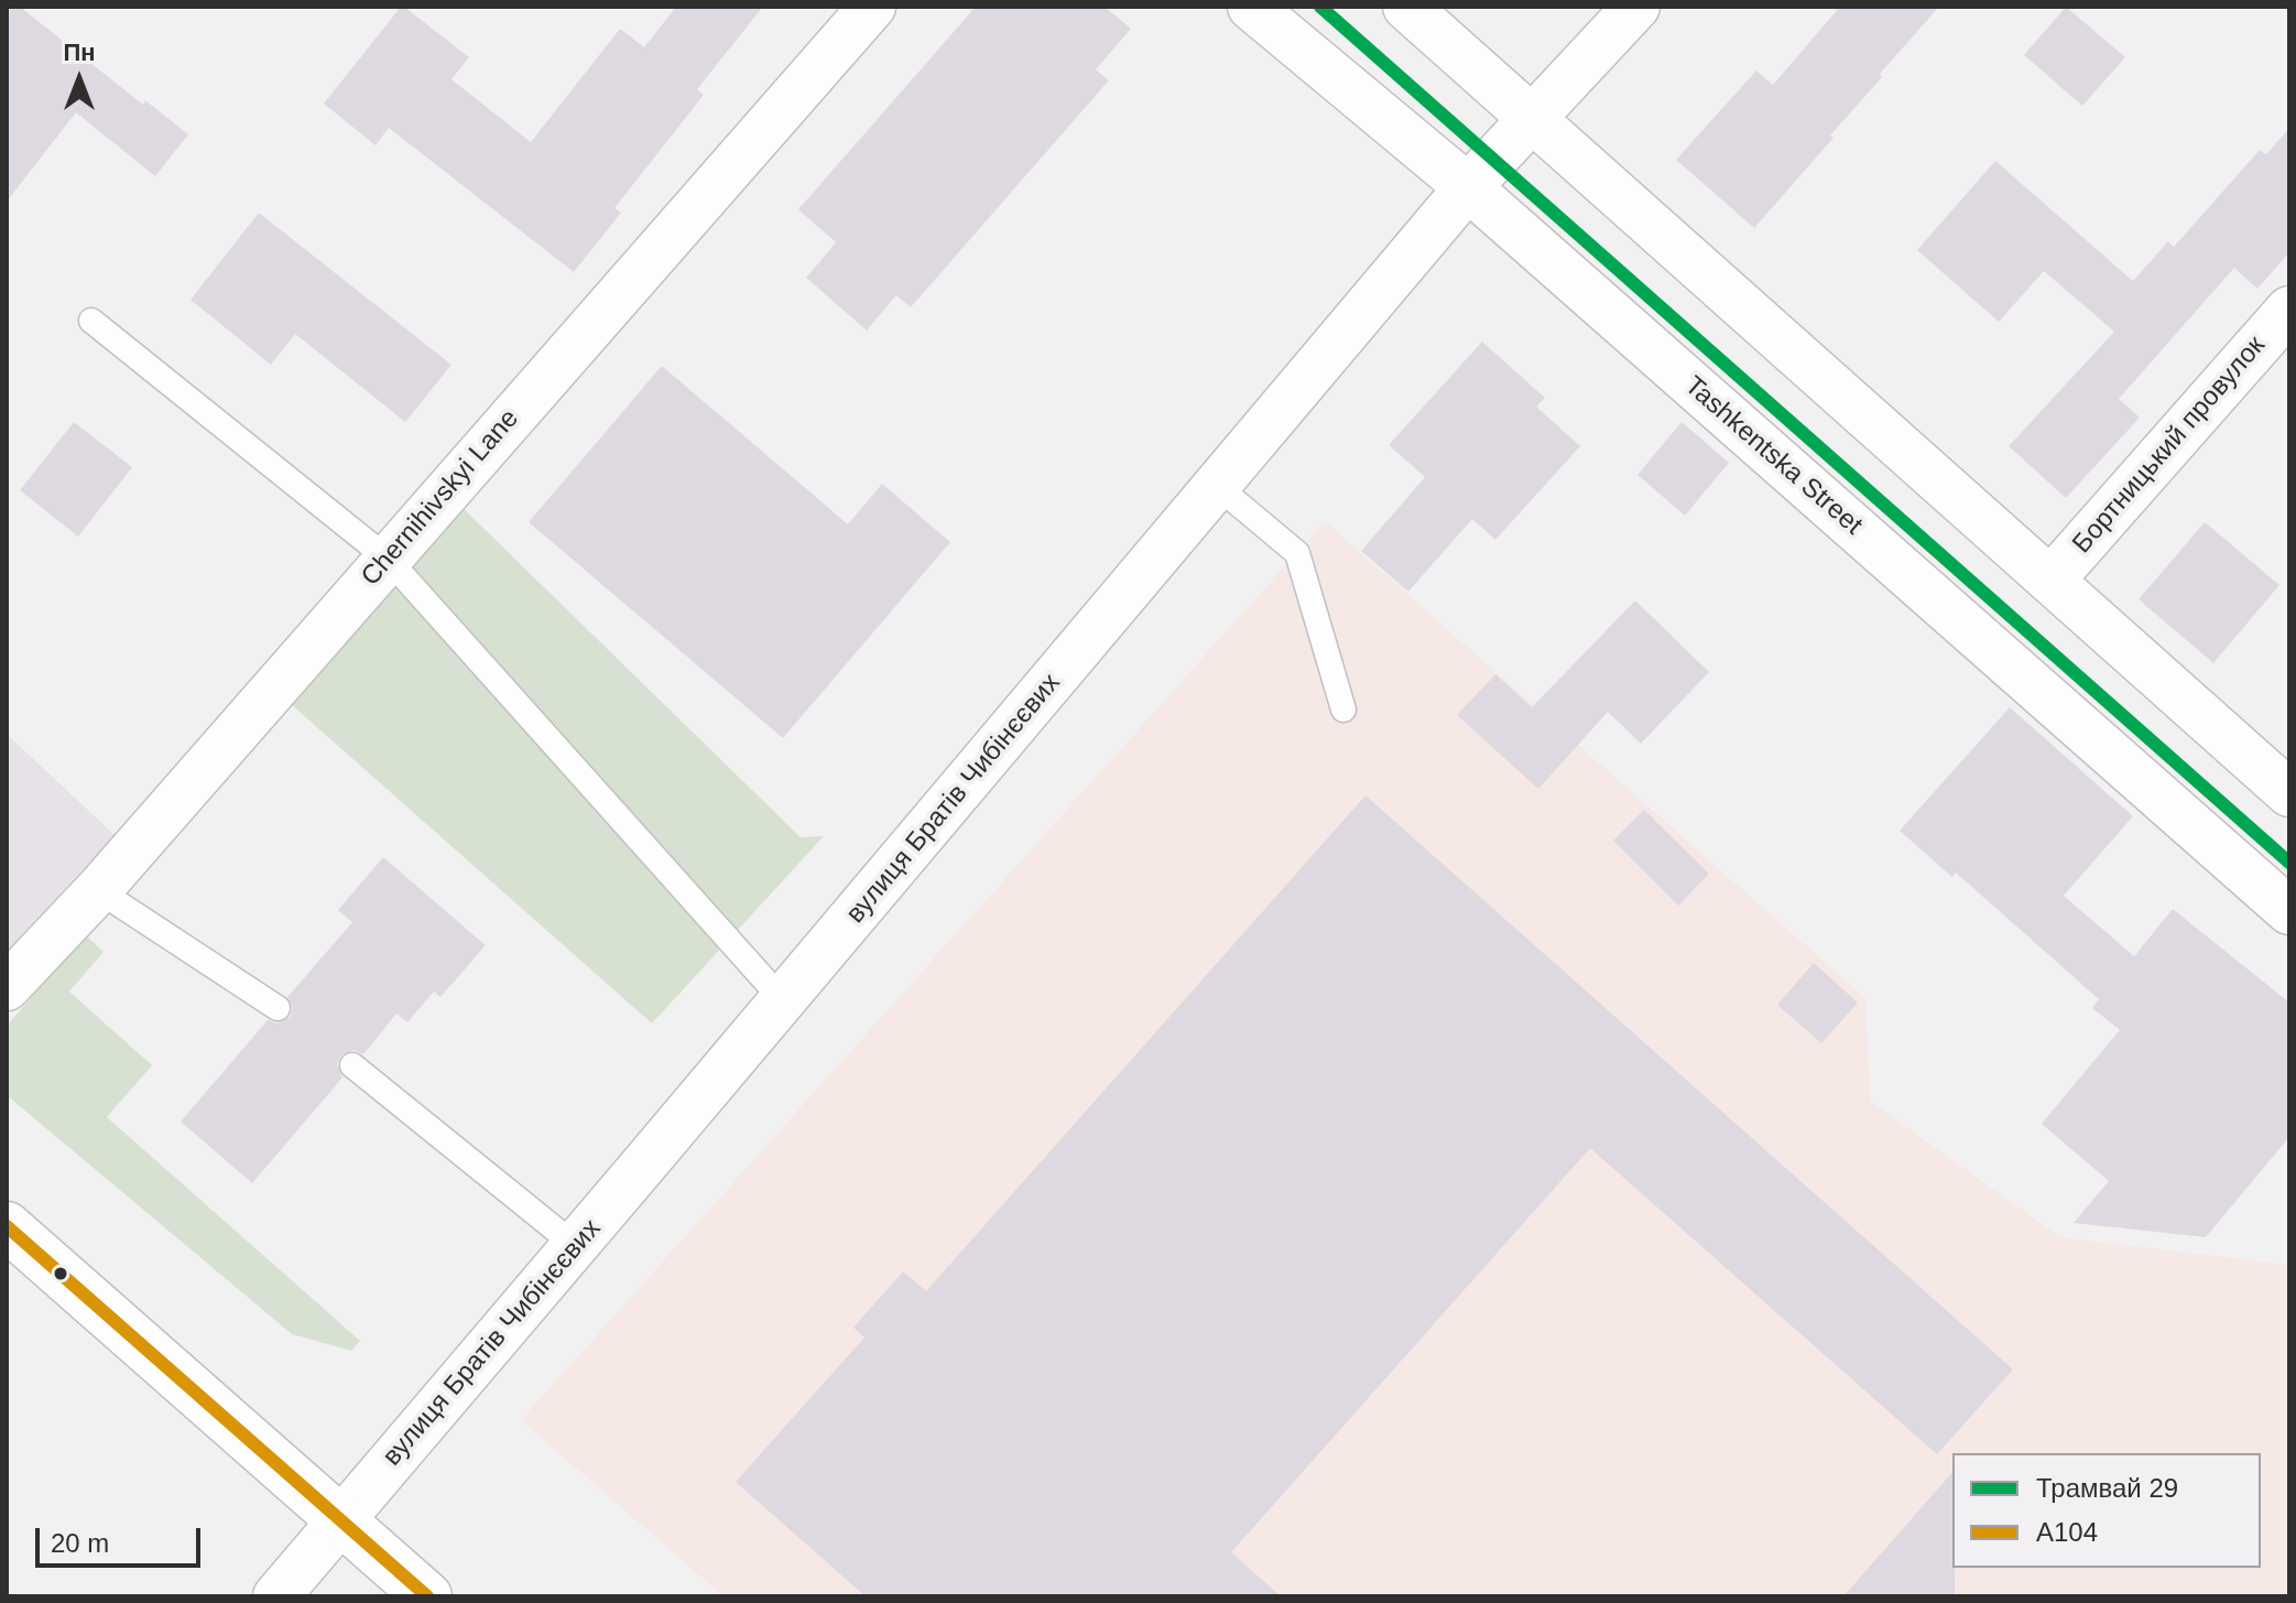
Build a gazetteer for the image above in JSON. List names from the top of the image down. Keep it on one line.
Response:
{"streets":{"street":["Бортницький провулок","Tashkentska Street","Chernihivskyi Lane","вулиця Братів Чибінєєвих"]},"crossings":[["Tashkentska Street","вулиця Братів Чибінєєвих"]],"lines":["tram line 29","transit line А104"],"legend":["Трамвай 29","А104"],"scale_bar":"20 m","north":"top"}
